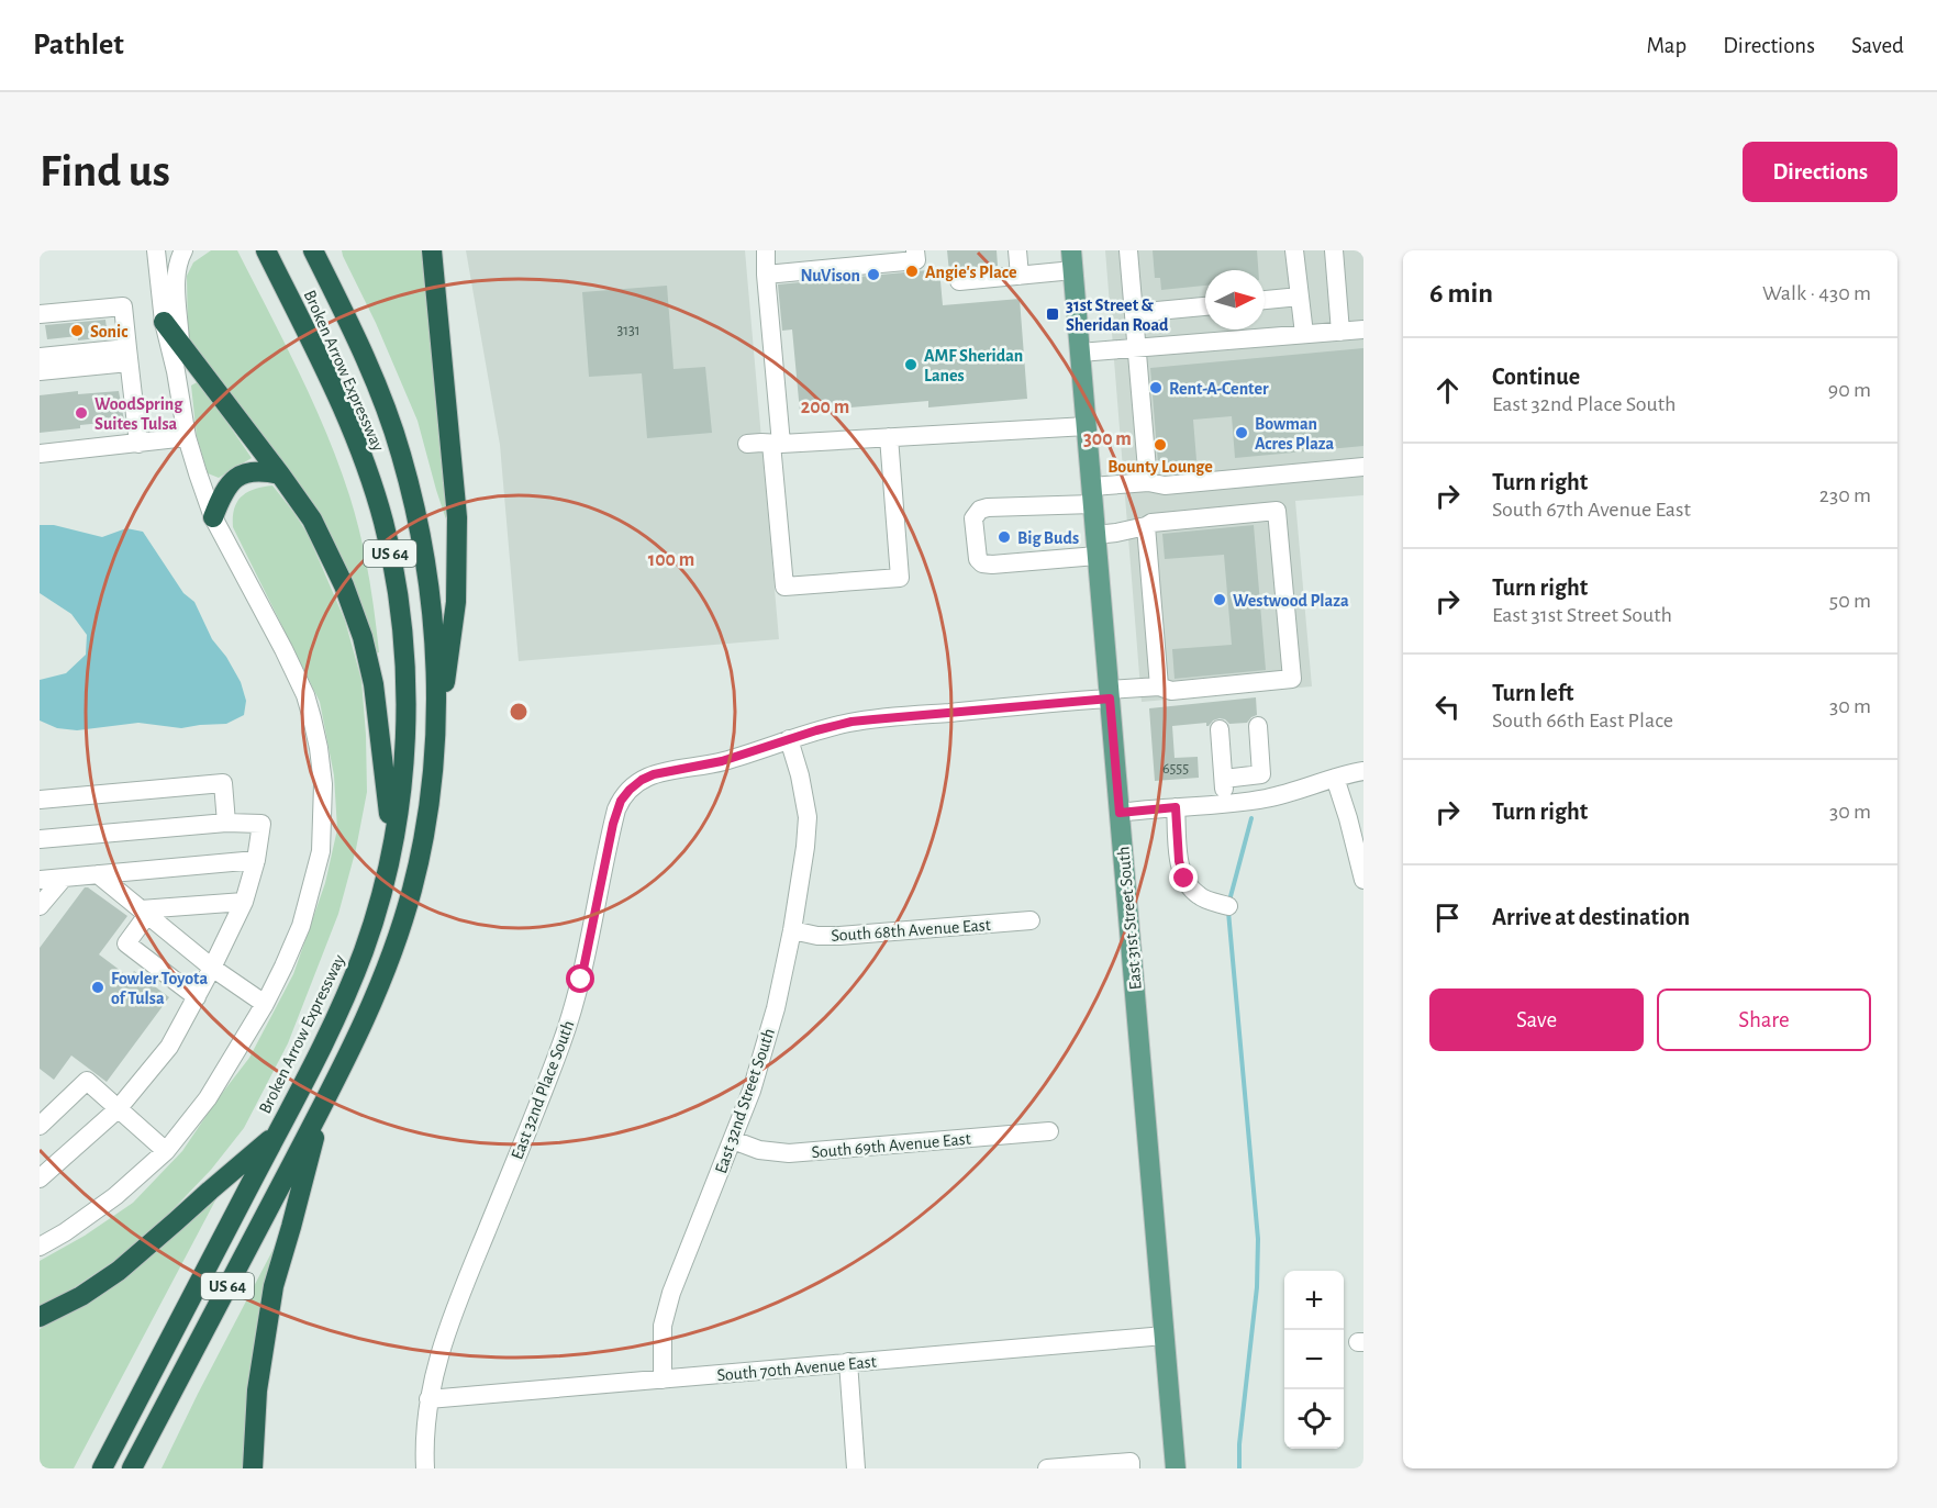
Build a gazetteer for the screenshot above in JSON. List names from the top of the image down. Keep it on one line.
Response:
{"streets":{"highway":["Broken Arrow Expressway","US 64"],"main road":["East 31st Street South"],"street":["South 68th Avenue East","East 32nd Place South","East 32nd Street South","South 69th Avenue East","South 70th Avenue East"]},"crossings":[["East 31st Street South","South 70th Avenue East"],["South 68th Avenue East","East 32nd Street South"],["East 32nd Place South","East 32nd Street South"],["East 32nd Place South","South 70th Avenue East"],["East 32nd Street South","South 69th Avenue East"],["East 32nd Street South","South 70th Avenue East"]],"places":{"other":["Angie's Place","NuVison","Sonic","AMF Sheridan Lanes","Rent-A-Center","WoodSpring Suites Tulsa","Bowman Acres Plaza","Bounty Lounge","Big Buds","Westwood Plaza","Fowler Toyota of Tulsa"],"transit":["31st Street & Sheridan Road"]},"house_numbers":["3131","6555"],"north":"right","page":{"header":"Pathlet","nav":["Map","Directions","Saved"],"buttons":["Directions",["Save","Share"]],"title":"Find us","heading":["6 min","Walk · 430 m"],"list":[["Continue","East 32nd Place South","90 m"],["Turn right","South 67th Avenue East","230 m"],["Turn right","East 31st Street South","50 m"],["Turn left","South 66th East Place","30 m"],["Turn right","30 m"],"Arrive at destination"],"map_buttons":["+","−"]},"rings":["200 m","300 m","100 m"]}
